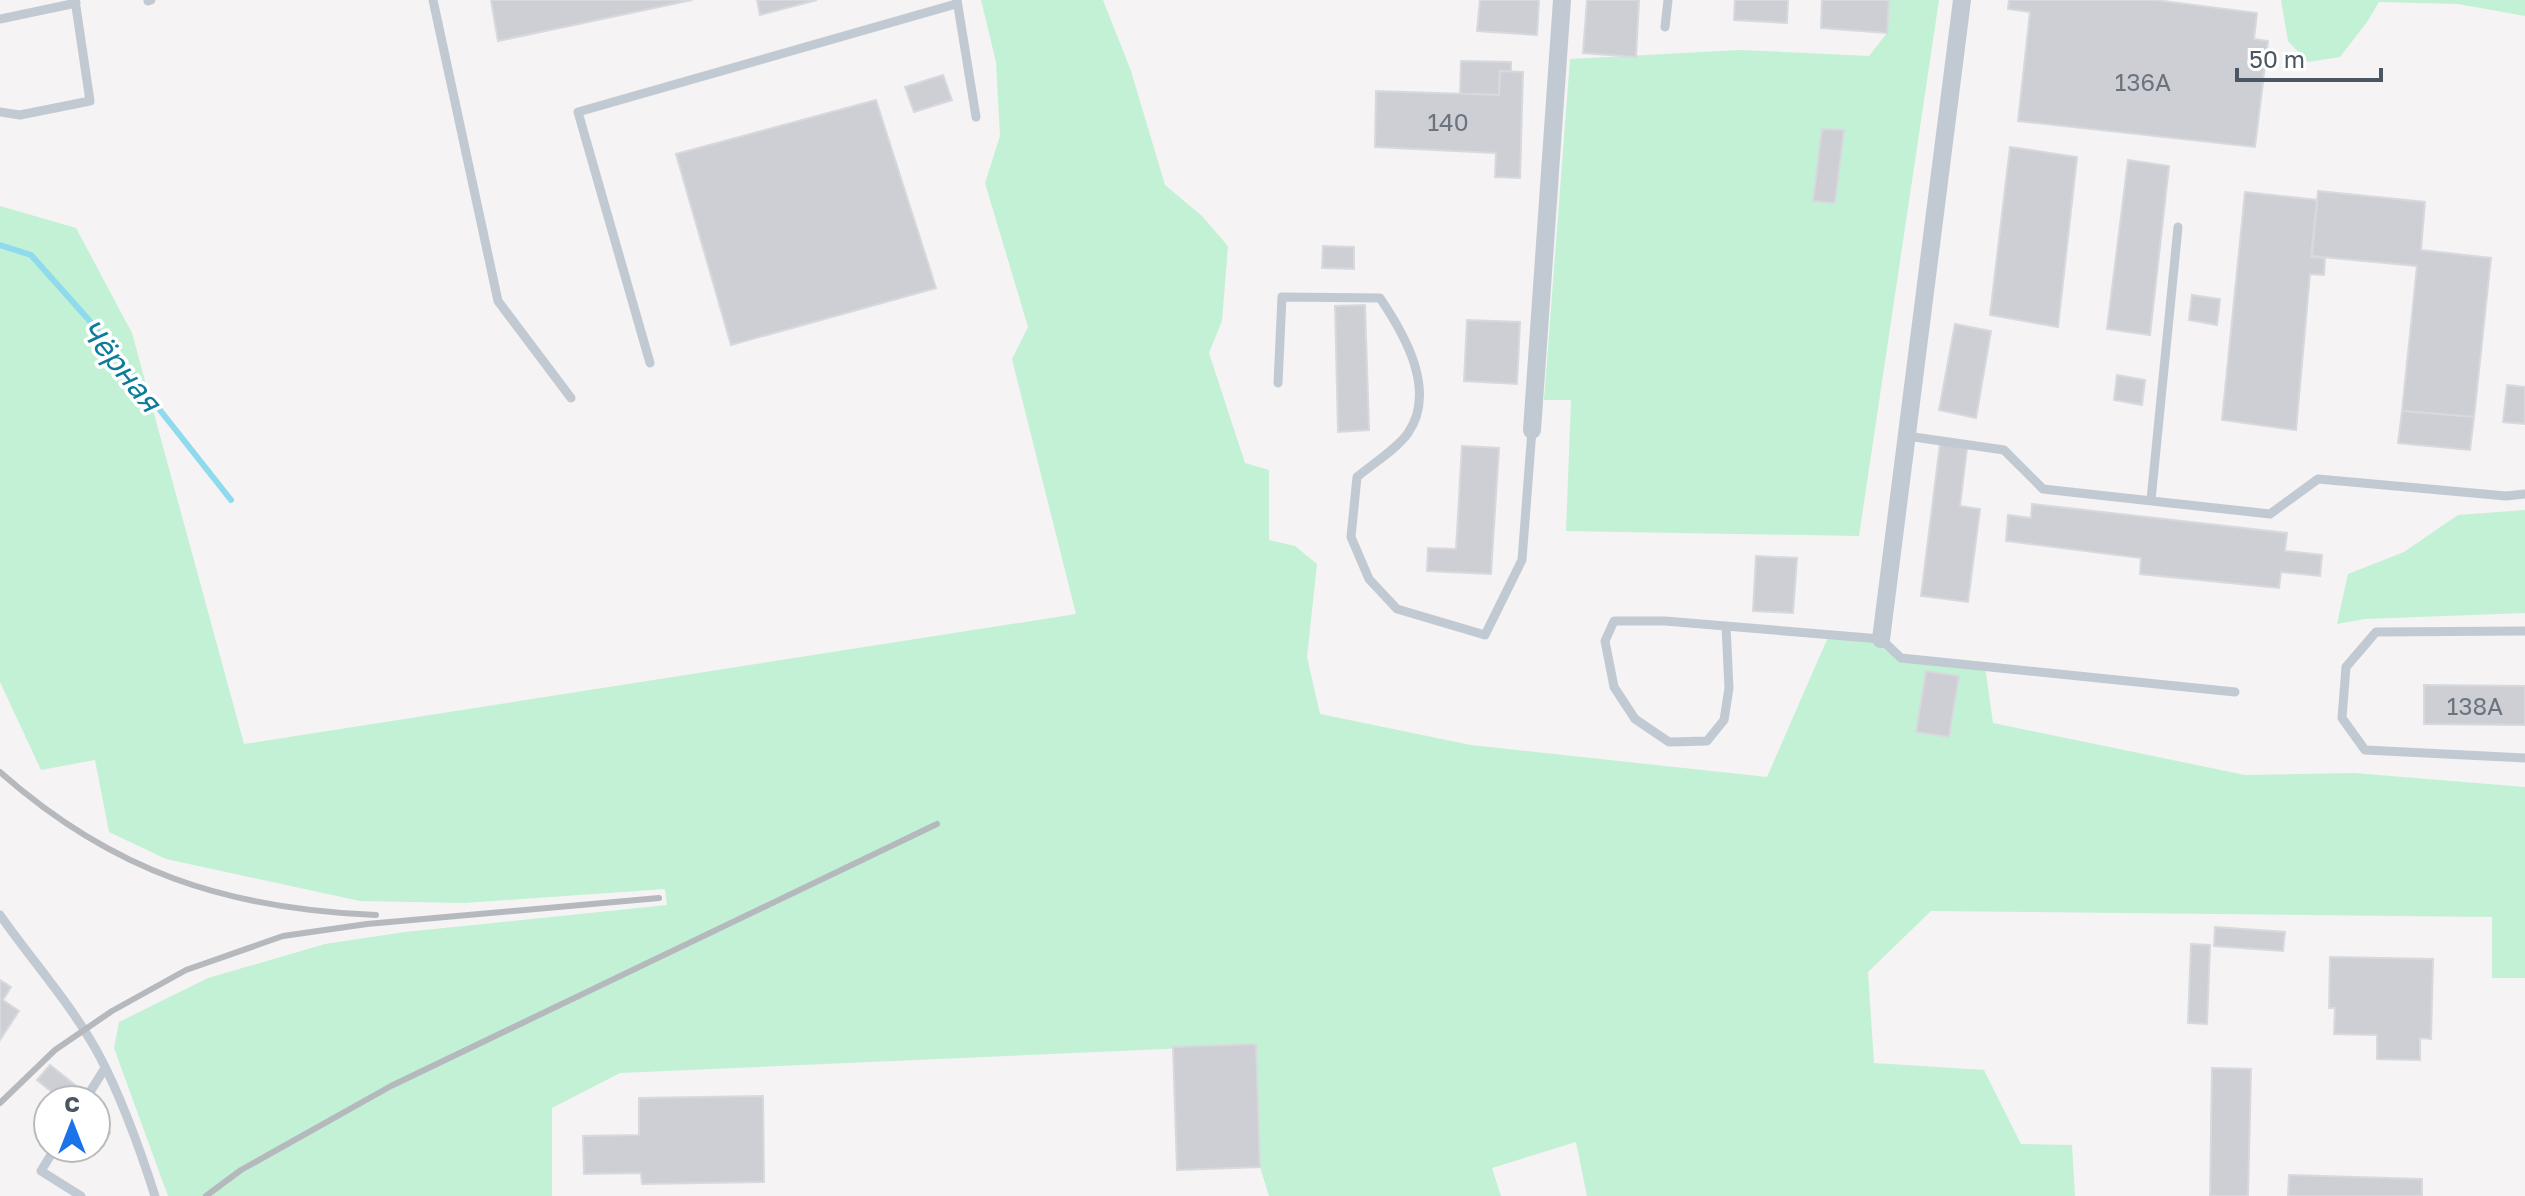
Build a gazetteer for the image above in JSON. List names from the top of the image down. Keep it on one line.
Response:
{"water":["Чёрная"],"house_numbers":["136А","140","138А"],"scale_bar":"50 m","north":"top"}
